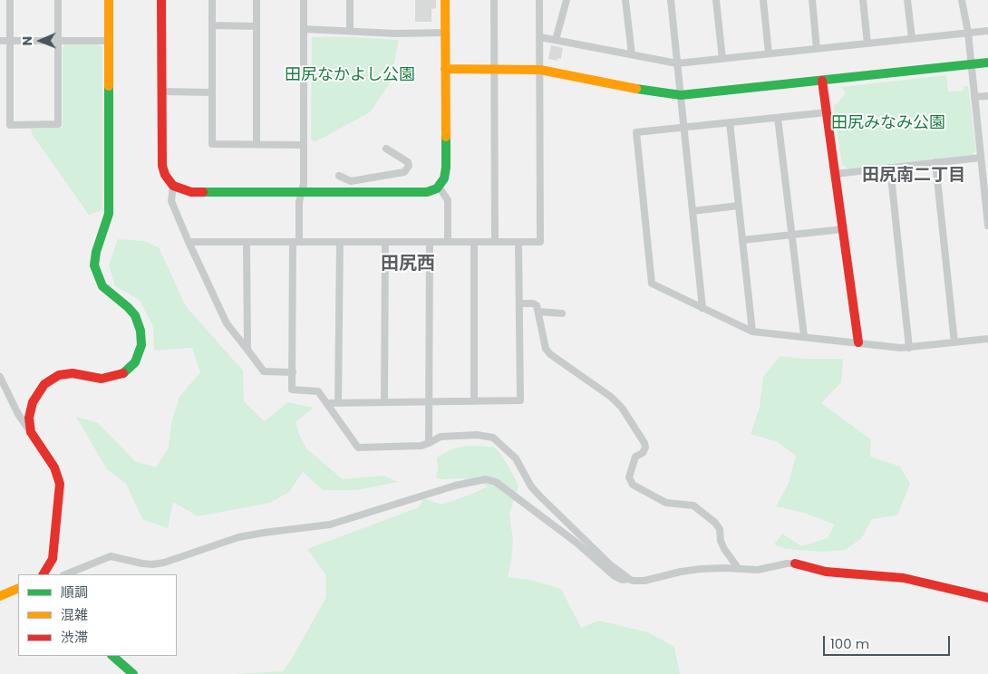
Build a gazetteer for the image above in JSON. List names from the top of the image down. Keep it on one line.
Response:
{"districts":["田尻南二丁目","田尻西"],"parks":["田尻なかよし公園","田尻みなみ公園"],"legend":["順調","混雑","渋滞"],"scale_bar":"100 m","north":"left"}
